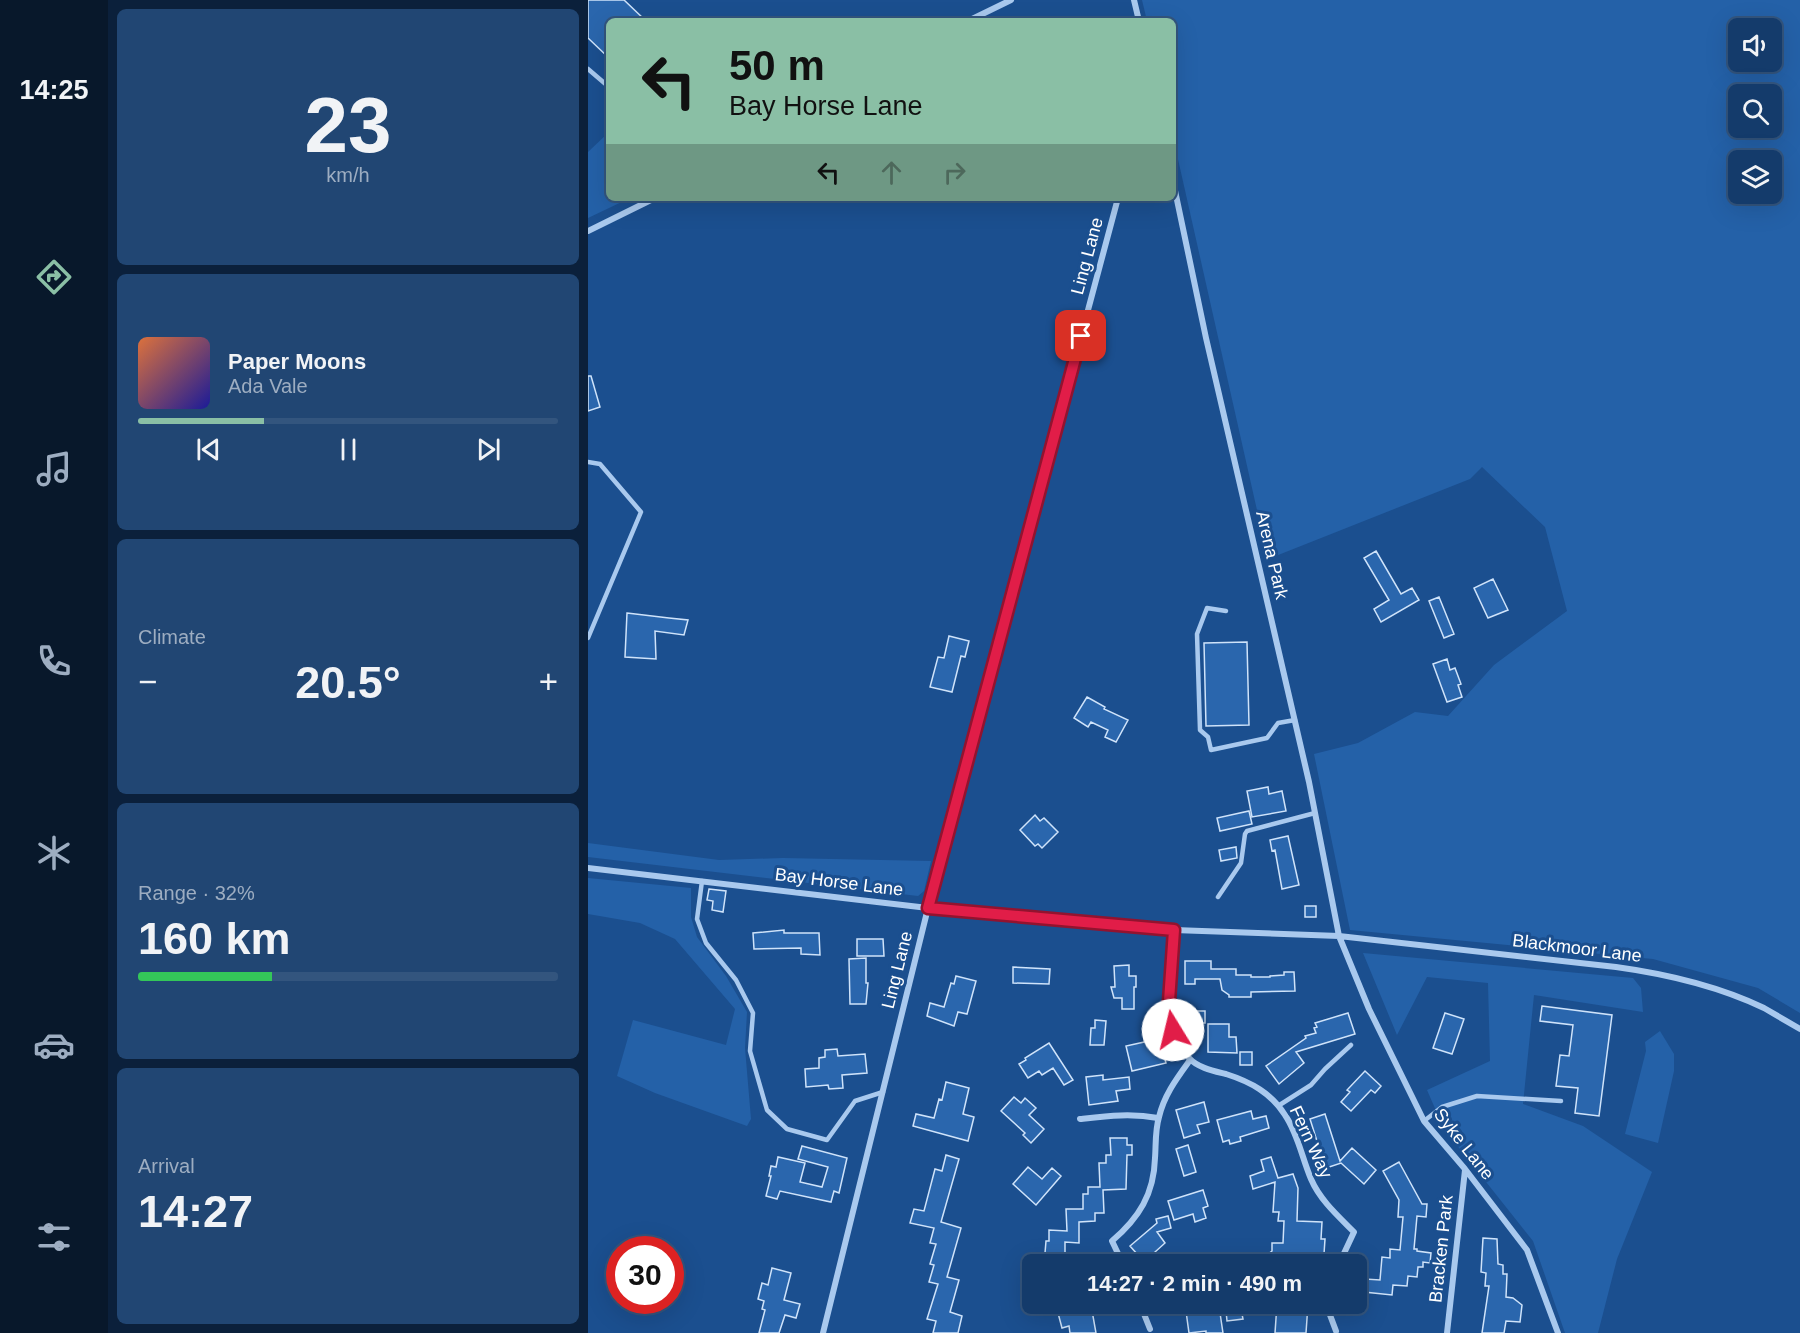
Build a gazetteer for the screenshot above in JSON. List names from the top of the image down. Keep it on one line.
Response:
{"streets":{"street":["Ling Lane","Arena Park","Bay Horse Lane","Blackmoor Lane","Fern Way","Syke Lane","Bracken Park"]},"crossings":[["Ling Lane","Bay Horse Lane"],["Arena Park","Bay Horse Lane"],["Arena Park","Blackmoor Lane"],["Arena Park","Syke Lane"],["Bay Horse Lane","Blackmoor Lane"],["Bay Horse Lane","Syke Lane"],["Blackmoor Lane","Syke Lane"],["Syke Lane","Bracken Park"]],"page":{"tabs":"14:25","tile":[["23","km/h"],"Climate",["Range · 32%","160 km"],["Arrival","14:27"]],"turn":["50 m","Bay Horse Lane"],"song":["Paper Moons","Ada Vale"],"heat":["−","20.5°","+"],"limit":"30","trip":"14:27 · 2 min · 490 m"}}
